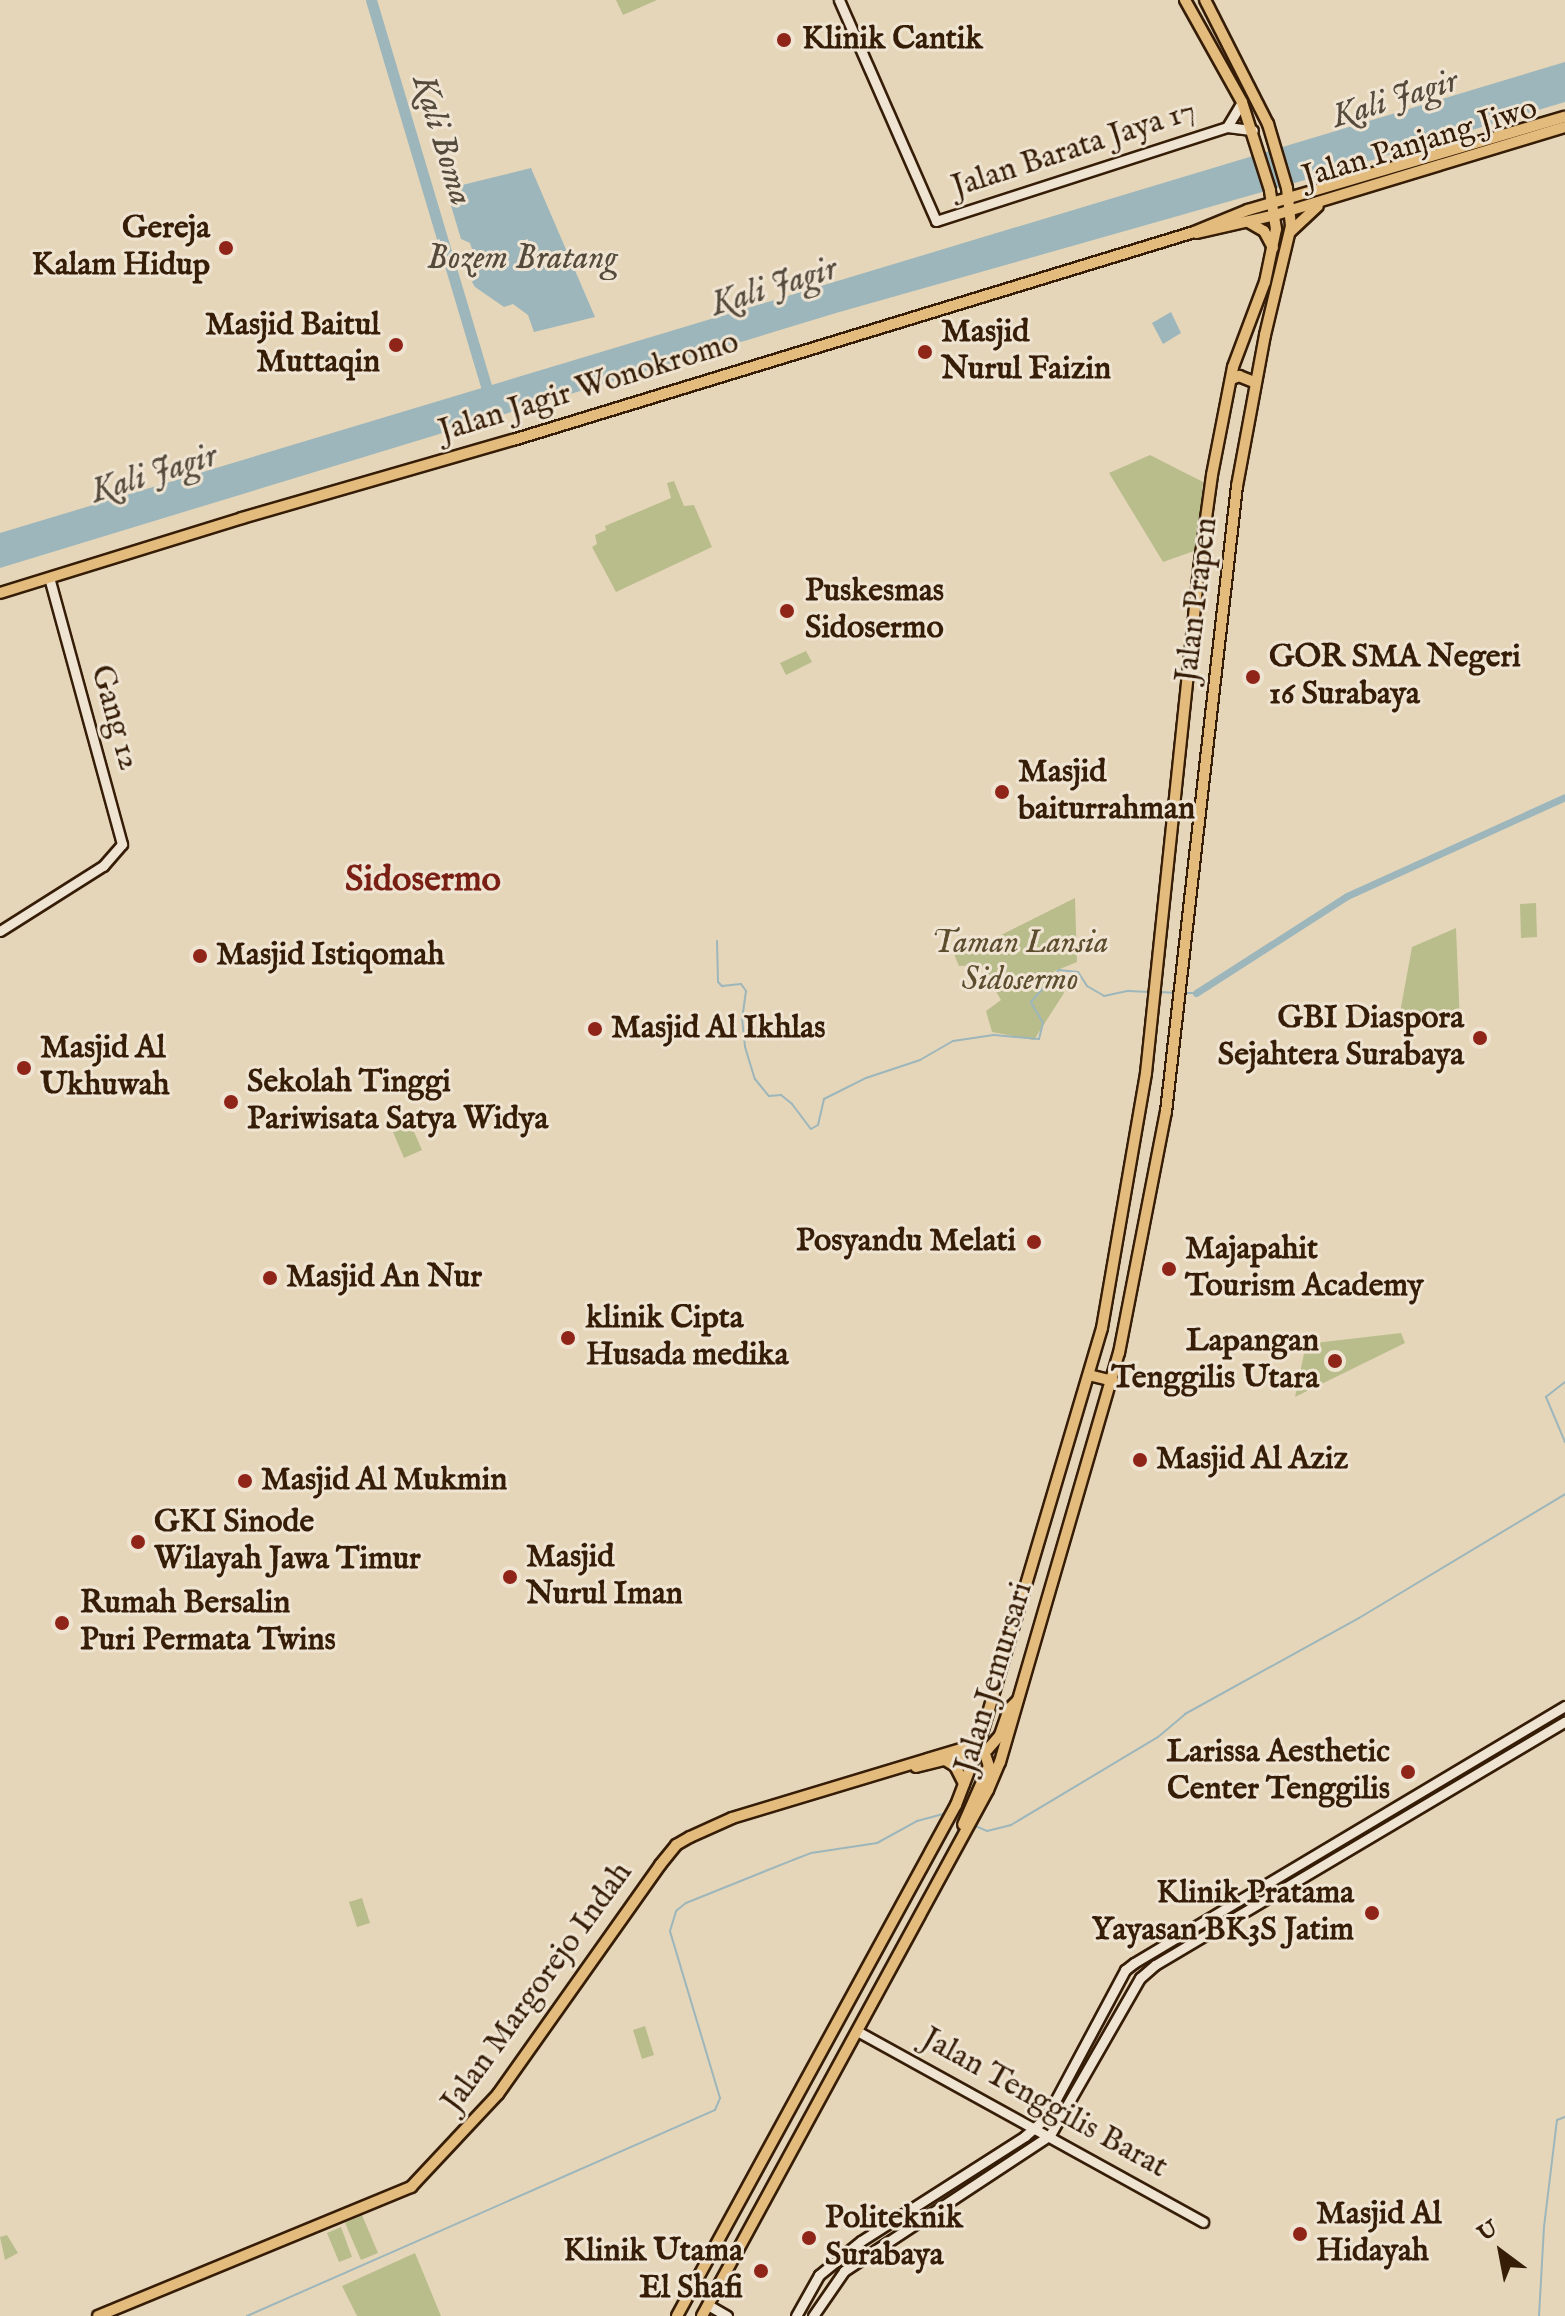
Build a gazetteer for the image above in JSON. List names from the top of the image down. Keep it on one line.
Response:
{"streets":{"main road":["Jalan Panjang Jiwo","Jalan Barata Jaya 17","Jalan Jagir Wonokromo","Jalan Prapen","Gang 12","Jalan Jemursari","Jalan Margorejo Indah","Jalan Tenggilis Barat"]},"crossings":[["Jalan Panjang Jiwo","Jalan Jagir Wonokromo"],["Jalan Panjang Jiwo","Jalan Prapen"],["Jalan Barata Jaya 17","Jalan Prapen"],["Jalan Jagir Wonokromo","Jalan Prapen"],["Jalan Jagir Wonokromo","Gang 12"],["Jalan Prapen","Jalan Jemursari"],["Jalan Jemursari","Jalan Margorejo Indah"]],"districts":["Sidosermo"],"water":["Kali Jagir","Kali Boma","Bozem Bratang"],"parks":["Taman Lansia Sidosermo"],"places":["Klinik Cantik","Gereja Kalam Hidup","Masjid Baitul Muttaqin","Masjid Nurul Faizin","Puskesmas Sidosermo","GOR SMA Negeri 16 Surabaya","Masjid baiturrahman","Masjid Istiqomah","Masjid Al Ikhlas","GBI Diaspora Sejahtera Surabaya","Masjid Al Ukhuwah","Sekolah Tinggi Pariwisata Satya Widya","Posyandu Melati","Majapahit Tourism Academy","Masjid An Nur","klinik Cipta Husada medika","Lapangan Tenggilis Utara","Masjid Al Aziz","Masjid Al Mukmin","GKI Sinode Wilayah Jawa Timur","Masjid Nurul Iman","Rumah Bersalin Puri Permata Twins","Larissa Aesthetic Center Tenggilis","Klinik Pratama Yayasan BK3S Jatim","Masjid Al Hidayah","Politeknik Surabaya","Klinik Utama El Shafi"],"north":"top left"}
